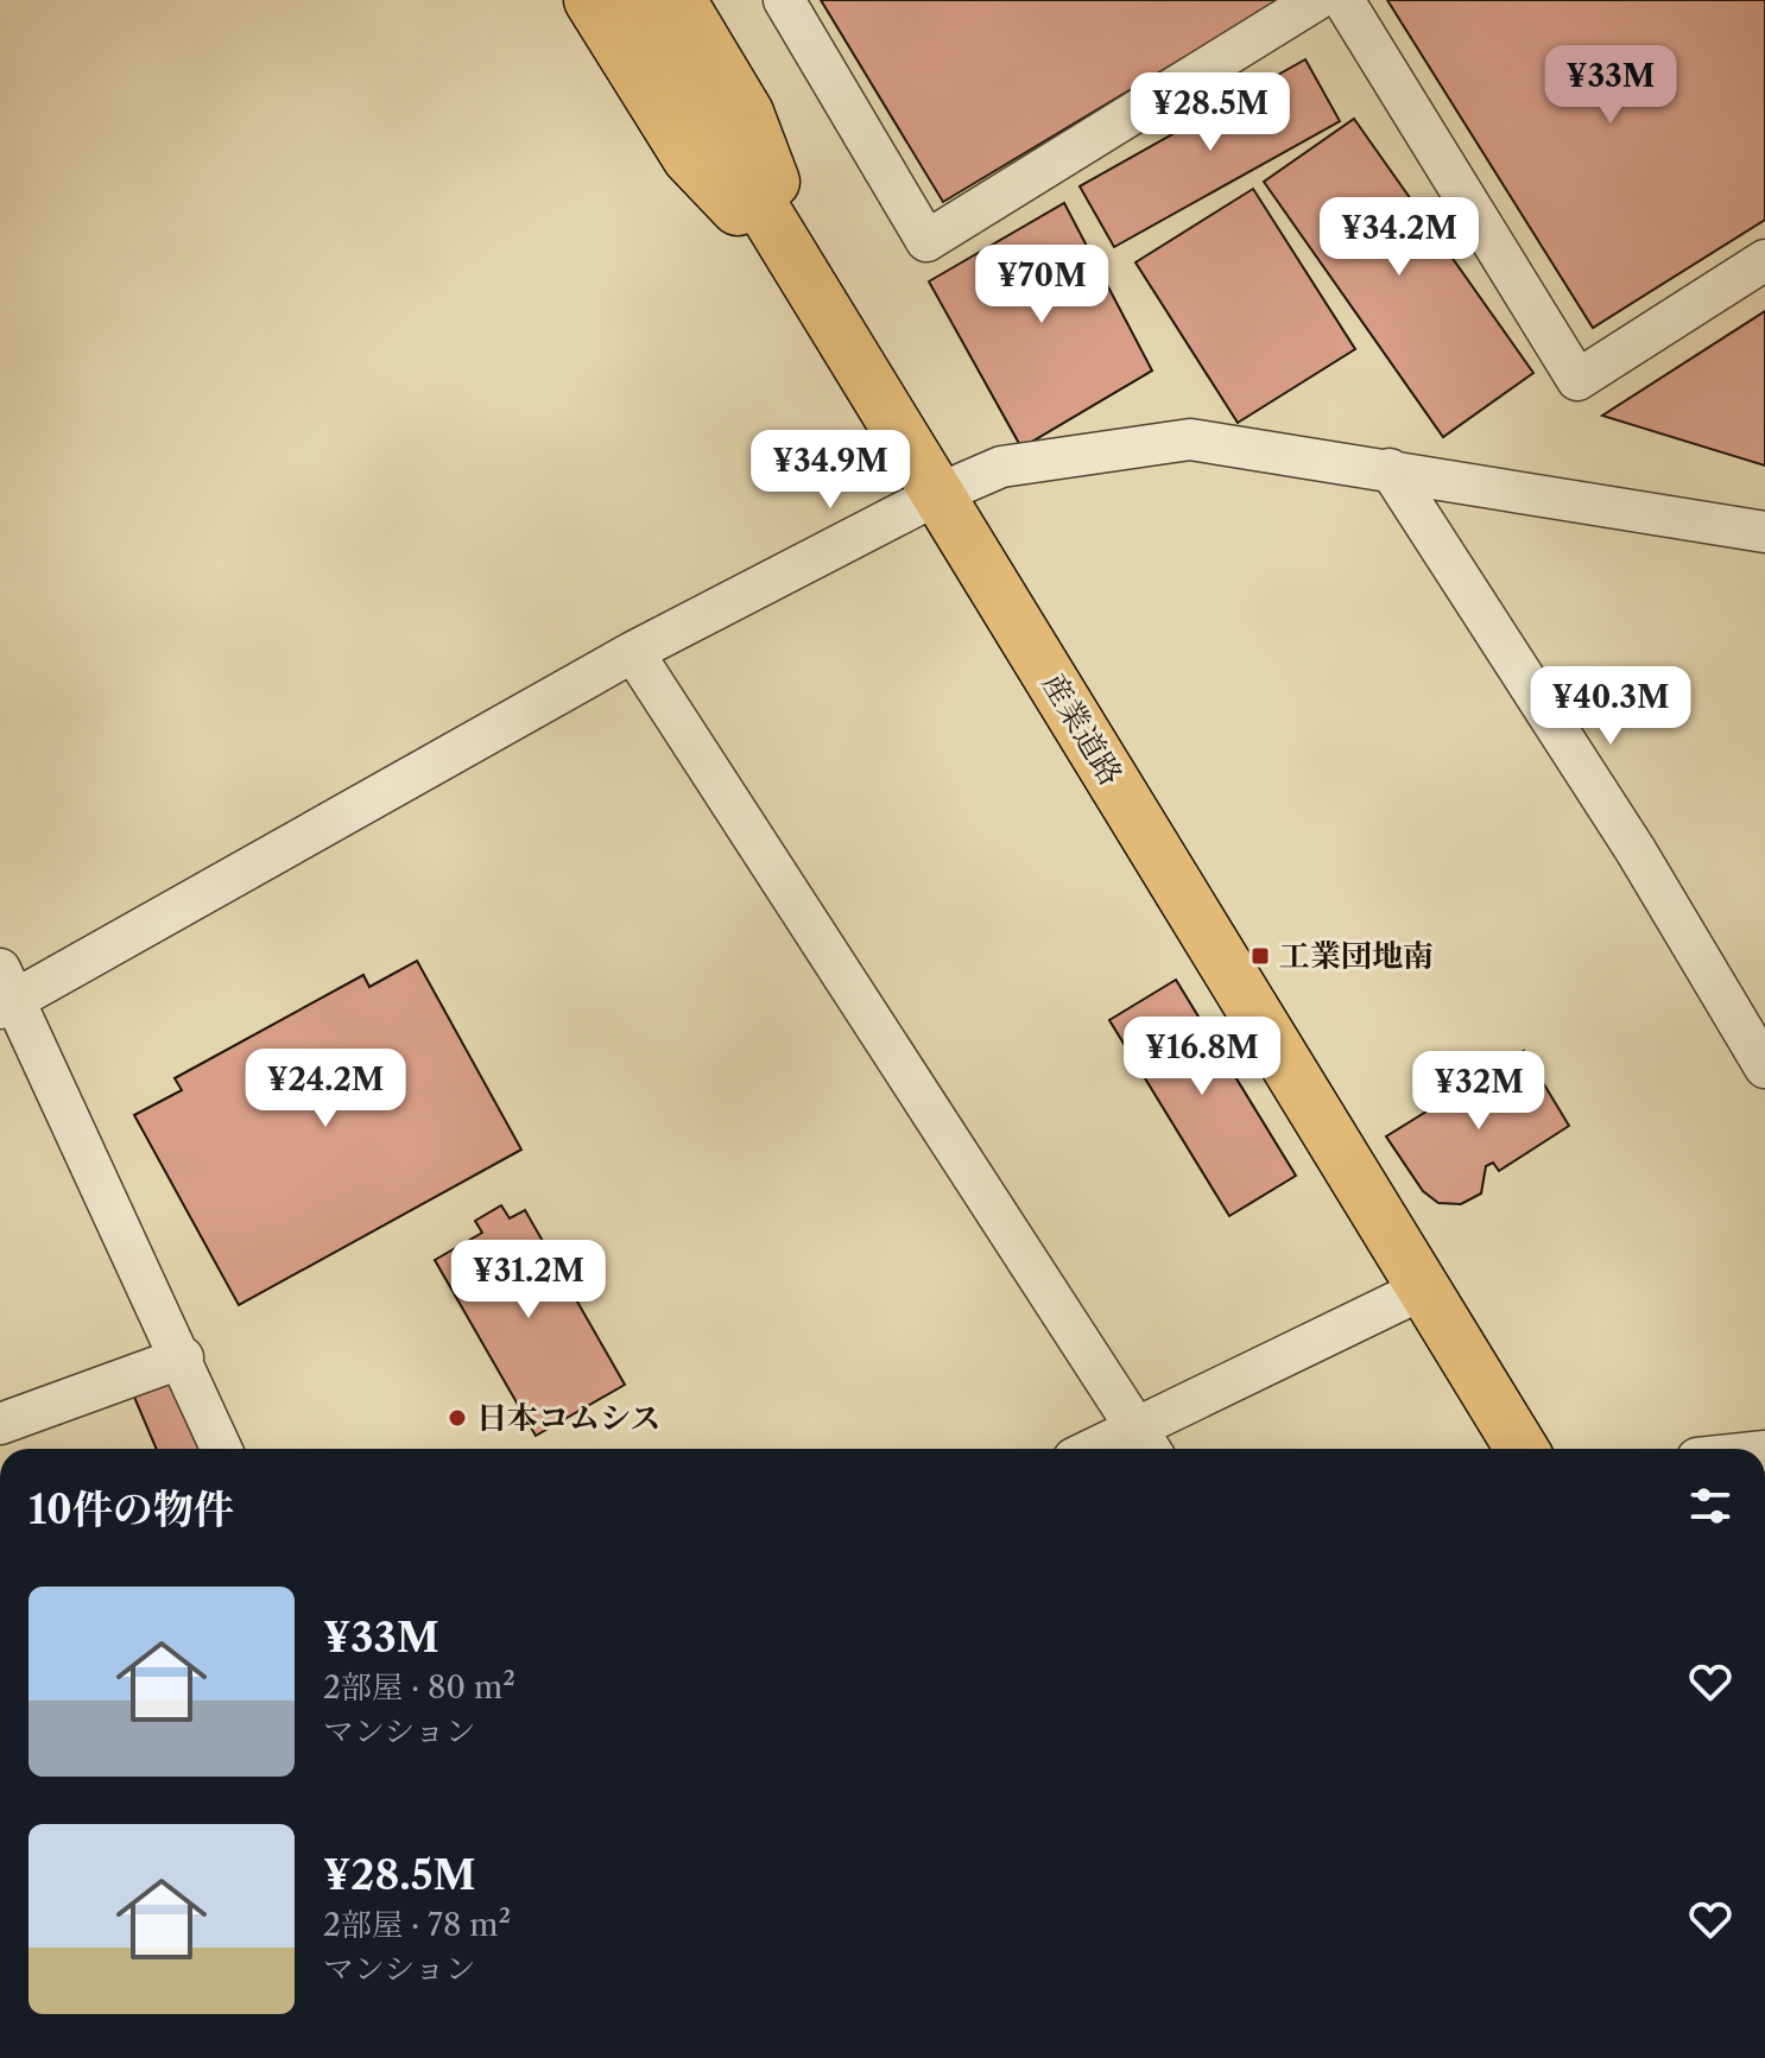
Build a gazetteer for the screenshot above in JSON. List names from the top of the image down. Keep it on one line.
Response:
{"streets":{"main road":["産業道路"]},"places":{"transit":["工業団地南"],"other":["日本コムシス"]},"page":{"price":["¥33M","¥28.5M","¥34.2M","¥70M","¥34.9M","¥40.3M","¥16.8M","¥24.2M","¥32M","¥31.2M"],"heading":"10件の物件","list":[{"name":"¥33M","note":"2部屋 · 80 m² · マンション"},{"name":"¥28.5M","note":"2部屋 · 78 m² · マンション"}]}}
